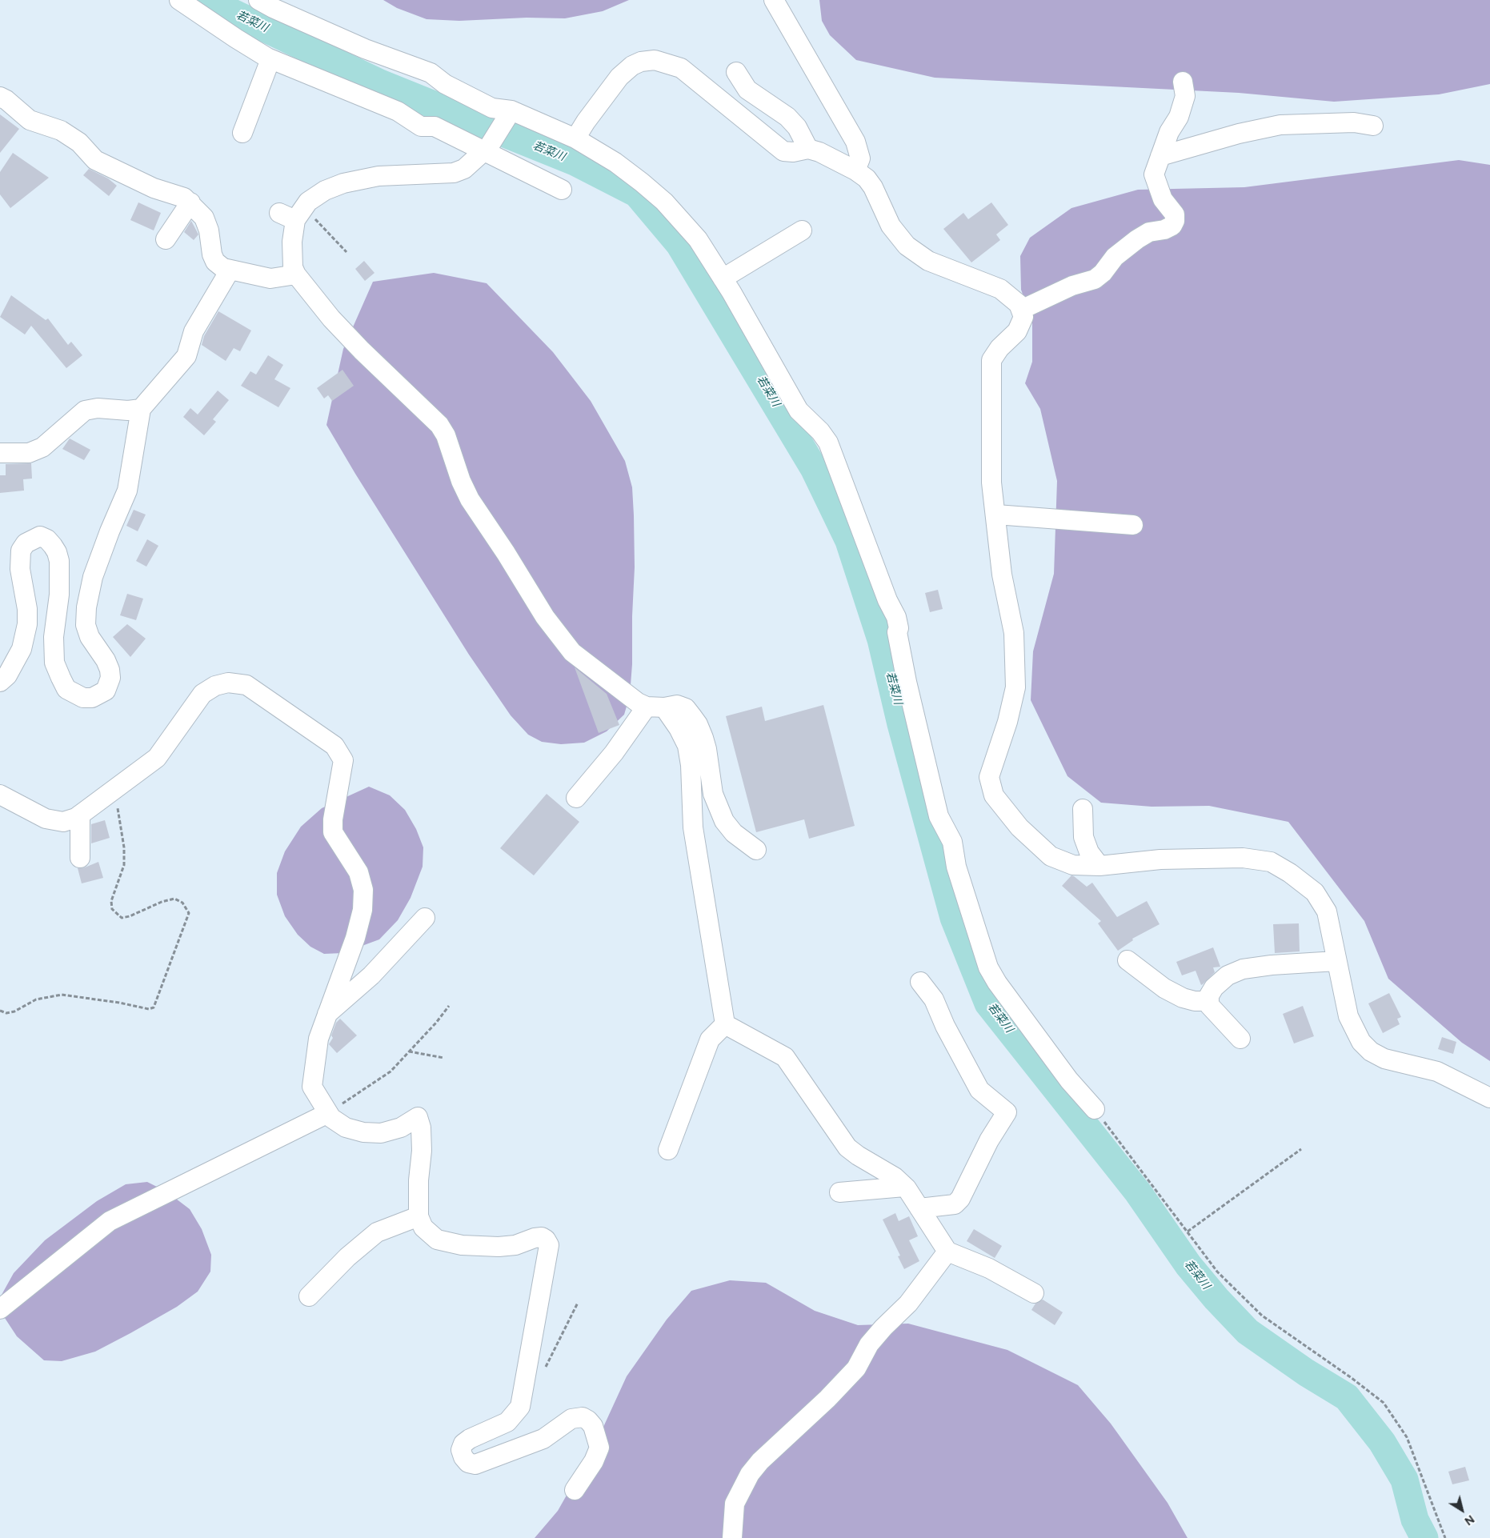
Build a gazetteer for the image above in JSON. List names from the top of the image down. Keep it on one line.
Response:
{"water":["若菜川"],"north":"bottom right"}
